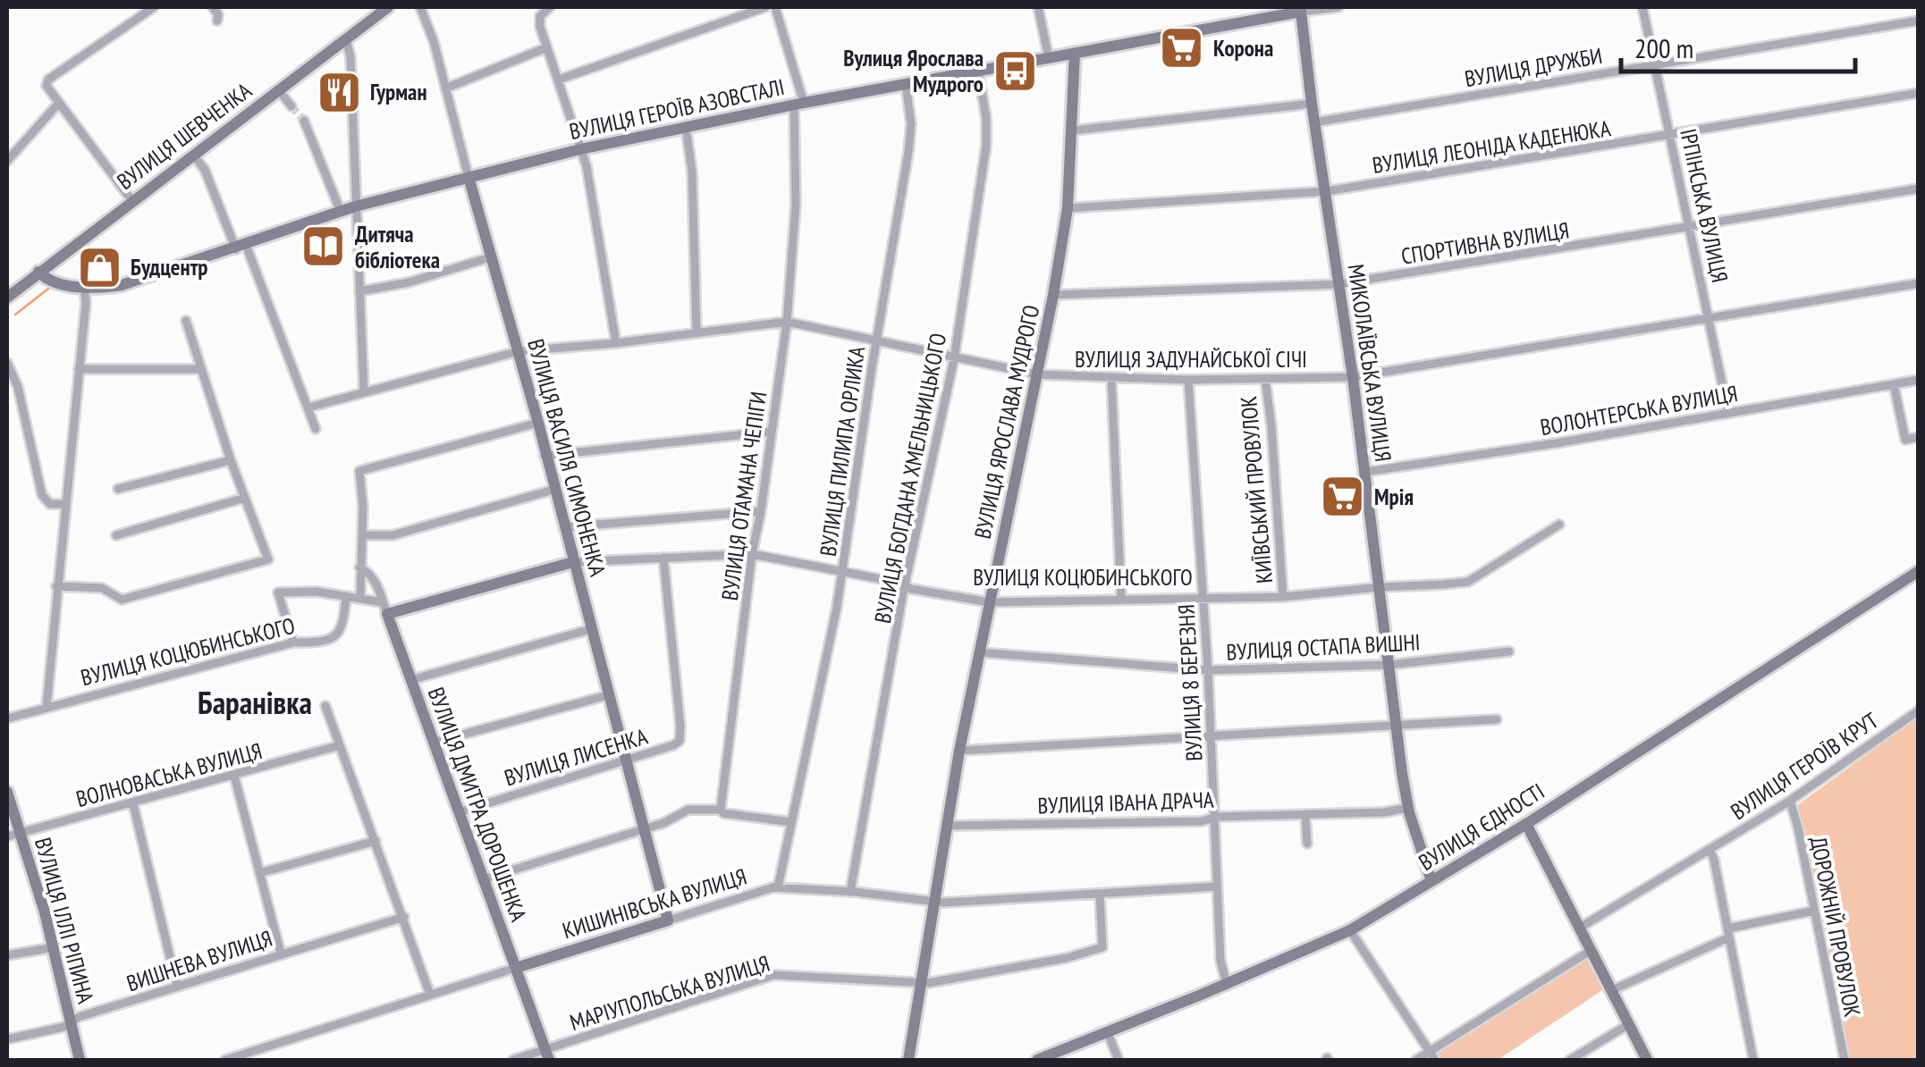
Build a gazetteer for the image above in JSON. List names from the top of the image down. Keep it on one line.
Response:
{"streets":{"street":["ВУЛИЦЯ ДРУЖБИ","ВУЛИЦЯ ГЕРОЇВ АЗОВСТАЛІ","ВУЛИЦЯ ШЕВЧЕНКА","ВУЛИЦЯ ЛЕОНІДА КАДЕНЮКА","ІРПІНСЬКА ВУЛИЦЯ","СПОРТИВНА ВУЛИЦЯ","ВУЛИЦЯ ЗАДУНАЙСЬКОЇ СІЧІ","МИКОЛАЇВСЬКА ВУЛИЦЯ","ВОЛОНТЕРСЬКА ВУЛИЦЯ","ВУЛИЦЯ ЯРОСЛАВА МУДРОГО","ВУЛИЦЯ ПИЛИПА ОРЛИКА","ВУЛИЦЯ ВАСИЛЯ СИМОНЕНКА","ВУЛИЦЯ БОГДАНА ХМЕЛЬНИЦЬКОГО","КИЇВСЬКИЙ ПРОВУЛОК","ВУЛИЦЯ ОТАМАНА ЧЕПІГИ","ВУЛИЦЯ КОЦЮБИНСЬКОГО","ВУЛИЦЯ ОСТАПА ВИШНІ","ВУЛИЦЯ 8 БЕРЕЗНЯ","ВУЛИЦЯ ЛИСЕНКА","ВУЛИЦЯ ГЕРОЇВ КРУТ","ВОЛНОВАСЬКА ВУЛИЦЯ","ВУЛИЦЯ ІВАНА ДРАЧА","ВУЛИЦЯ ДМИТРА ДОРОШЕНКА","ВУЛИЦЯ ЄДНОСТІ","КИШИНІВСЬКА ВУЛИЦЯ","ВУЛИЦЯ ІЛЛІ РІПИНА","ДОРОЖНІЙ ПРОВУЛОК","ВИШНЕВА ВУЛИЦЯ","МАРІУПОЛЬСЬКА ВУЛИЦЯ"]},"crossings":[["ВУЛИЦЯ ДРУЖБИ","ІРПІНСЬКА ВУЛИЦЯ"],["ВУЛИЦЯ ДРУЖБИ","МИКОЛАЇВСЬКА ВУЛИЦЯ"],["ВУЛИЦЯ ГЕРОЇВ АЗОВСТАЛІ","ВУЛИЦЯ ШЕВЧЕНКА"],["ВУЛИЦЯ ГЕРОЇВ АЗОВСТАЛІ","МИКОЛАЇВСЬКА ВУЛИЦЯ"],["ВУЛИЦЯ ГЕРОЇВ АЗОВСТАЛІ","ВУЛИЦЯ ЯРОСЛАВА МУДРОГО"],["ВУЛИЦЯ ГЕРОЇВ АЗОВСТАЛІ","ВУЛИЦЯ ПИЛИПА ОРЛИКА"],["ВУЛИЦЯ ГЕРОЇВ АЗОВСТАЛІ","ВУЛИЦЯ ВАСИЛЯ СИМОНЕНКА"],["ВУЛИЦЯ ГЕРОЇВ АЗОВСТАЛІ","ВУЛИЦЯ БОГДАНА ХМЕЛЬНИЦЬКОГО"],["ВУЛИЦЯ ГЕРОЇВ АЗОВСТАЛІ","ВУЛИЦЯ ОТАМАНА ЧЕПІГИ"],["ВУЛИЦЯ ЛЕОНІДА КАДЕНЮКА","ІРПІНСЬКА ВУЛИЦЯ"],["ВУЛИЦЯ ЛЕОНІДА КАДЕНЮКА","МИКОЛАЇВСЬКА ВУЛИЦЯ"],["ВУЛИЦЯ ЛЕОНІДА КАДЕНЮКА","ВУЛИЦЯ ЯРОСЛАВА МУДРОГО"],["ІРПІНСЬКА ВУЛИЦЯ","СПОРТИВНА ВУЛИЦЯ"],["ІРПІНСЬКА ВУЛИЦЯ","ВУЛИЦЯ ЗАДУНАЙСЬКОЇ СІЧІ"],["ІРПІНСЬКА ВУЛИЦЯ","ВОЛОНТЕРСЬКА ВУЛИЦЯ"],["СПОРТИВНА ВУЛИЦЯ","МИКОЛАЇВСЬКА ВУЛИЦЯ"],["СПОРТИВНА ВУЛИЦЯ","ВУЛИЦЯ ЯРОСЛАВА МУДРОГО"],["ВУЛИЦЯ ЗАДУНАЙСЬКОЇ СІЧІ","МИКОЛАЇВСЬКА ВУЛИЦЯ"],["ВУЛИЦЯ ЗАДУНАЙСЬКОЇ СІЧІ","ВУЛИЦЯ ЯРОСЛАВА МУДРОГО"],["ВУЛИЦЯ ЗАДУНАЙСЬКОЇ СІЧІ","ВУЛИЦЯ ПИЛИПА ОРЛИКА"],["ВУЛИЦЯ ЗАДУНАЙСЬКОЇ СІЧІ","ВУЛИЦЯ ВАСИЛЯ СИМОНЕНКА"],["ВУЛИЦЯ ЗАДУНАЙСЬКОЇ СІЧІ","ВУЛИЦЯ БОГДАНА ХМЕЛЬНИЦЬКОГО"],["ВУЛИЦЯ ЗАДУНАЙСЬКОЇ СІЧІ","КИЇВСЬКИЙ ПРОВУЛОК"],["ВУЛИЦЯ ЗАДУНАЙСЬКОЇ СІЧІ","ВУЛИЦЯ ОТАМАНА ЧЕПІГИ"],["ВУЛИЦЯ ЗАДУНАЙСЬКОЇ СІЧІ","ВУЛИЦЯ 8 БЕРЕЗНЯ"],["МИКОЛАЇВСЬКА ВУЛИЦЯ","ВОЛОНТЕРСЬКА ВУЛИЦЯ"],["МИКОЛАЇВСЬКА ВУЛИЦЯ","ВУЛИЦЯ КОЦЮБИНСЬКОГО"],["МИКОЛАЇВСЬКА ВУЛИЦЯ","ВУЛИЦЯ ОСТАПА ВИШНІ"],["МИКОЛАЇВСЬКА ВУЛИЦЯ","ВУЛИЦЯ ІВАНА ДРАЧА"],["МИКОЛАЇВСЬКА ВУЛИЦЯ","ВУЛИЦЯ ЄДНОСТІ"],["ВУЛИЦЯ ЯРОСЛАВА МУДРОГО","ВУЛИЦЯ КОЦЮБИНСЬКОГО"],["ВУЛИЦЯ ЯРОСЛАВА МУДРОГО","ВУЛИЦЯ ОСТАПА ВИШНІ"],["ВУЛИЦЯ ЯРОСЛАВА МУДРОГО","ВУЛИЦЯ ІВАНА ДРАЧА"],["ВУЛИЦЯ ЯРОСЛАВА МУДРОГО","КИШИНІВСЬКА ВУЛИЦЯ"],["ВУЛИЦЯ ЯРОСЛАВА МУДРОГО","МАРІУПОЛЬСЬКА ВУЛИЦЯ"],["ВУЛИЦЯ ПИЛИПА ОРЛИКА","ВУЛИЦЯ КОЦЮБИНСЬКОГО"],["ВУЛИЦЯ ПИЛИПА ОРЛИКА","КИШИНІВСЬКА ВУЛИЦЯ"],["ВУЛИЦЯ ВАСИЛЯ СИМОНЕНКА","ВУЛИЦЯ КОЦЮБИНСЬКОГО"],["ВУЛИЦЯ ВАСИЛЯ СИМОНЕНКА","ВУЛИЦЯ ЛИСЕНКА"],["ВУЛИЦЯ ВАСИЛЯ СИМОНЕНКА","КИШИНІВСЬКА ВУЛИЦЯ"],["ВУЛИЦЯ БОГДАНА ХМЕЛЬНИЦЬКОГО","ВУЛИЦЯ КОЦЮБИНСЬКОГО"],["ВУЛИЦЯ БОГДАНА ХМЕЛЬНИЦЬКОГО","КИШИНІВСЬКА ВУЛИЦЯ"],["КИЇВСЬКИЙ ПРОВУЛОК","ВУЛИЦЯ КОЦЮБИНСЬКОГО"],["ВУЛИЦЯ ОТАМАНА ЧЕПІГИ","ВУЛИЦЯ КОЦЮБИНСЬКОГО"],["ВУЛИЦЯ КОЦЮБИНСЬКОГО","ВУЛИЦЯ 8 БЕРЕЗНЯ"],["ВУЛИЦЯ КОЦЮБИНСЬКОГО","ВУЛИЦЯ ЛИСЕНКА"],["ВУЛИЦЯ КОЦЮБИНСЬКОГО","ВУЛИЦЯ ДМИТРА ДОРОШЕНКА"],["ВУЛИЦЯ ОСТАПА ВИШНІ","ВУЛИЦЯ 8 БЕРЕЗНЯ"],["ВУЛИЦЯ 8 БЕРЕЗНЯ","ВУЛИЦЯ ІВАНА ДРАЧА"],["ВУЛИЦЯ 8 БЕРЕЗНЯ","ВУЛИЦЯ ЄДНОСТІ"],["ВУЛИЦЯ 8 БЕРЕЗНЯ","КИШИНІВСЬКА ВУЛИЦЯ"],["ВУЛИЦЯ ЛИСЕНКА","ВУЛИЦЯ ДМИТРА ДОРОШЕНКА"],["ВУЛИЦЯ ГЕРОЇВ КРУТ","ДОРОЖНІЙ ПРОВУЛОК"],["ВОЛНОВАСЬКА ВУЛИЦЯ","ВУЛИЦЯ ІЛЛІ РІПИНА"],["ВУЛИЦЯ ДМИТРА ДОРОШЕНКА","КИШИНІВСЬКА ВУЛИЦЯ"],["ВУЛИЦЯ ДМИТРА ДОРОШЕНКА","МАРІУПОЛЬСЬКА ВУЛИЦЯ"],["КИШИНІВСЬКА ВУЛИЦЯ","МАРІУПОЛЬСЬКА ВУЛИЦЯ"],["ВУЛИЦЯ ІЛЛІ РІПИНА","ВИШНЕВА ВУЛИЦЯ"]],"districts":["Баранівка"],"places":{"supermarket":["Корона","Мрія"],"bus stop":["Вулиця Ярослава Мудрого"],"restaurant":["Гурман"],"library":["Дитяча бібліотека"],"shop":["Будцентр"]},"scale_bar":"200 m"}
